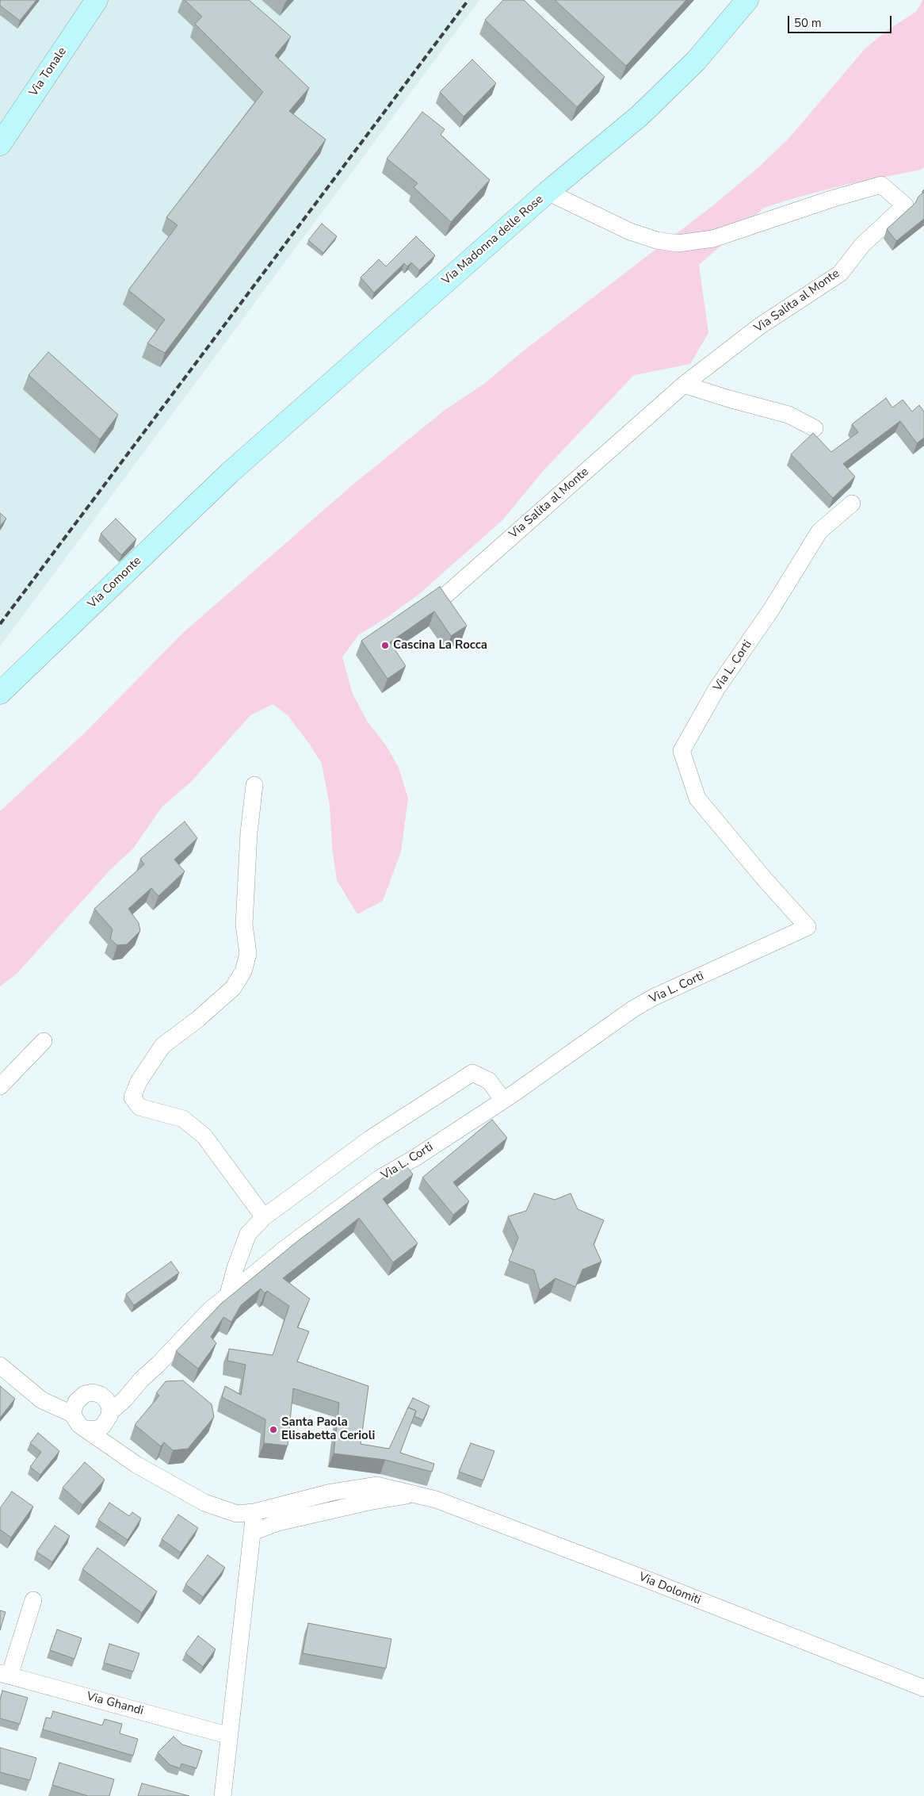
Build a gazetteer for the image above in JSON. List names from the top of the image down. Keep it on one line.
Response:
{"streets":{"street":["Via Tonale","Via Madonna delle Rose","Via Salita al Monte","Via Comonte","Via L. Corti","Via Dolomiti","Via Ghandi"]},"crossings":[["Via Madonna delle Rose","Via Salita al Monte"],["Via Madonna delle Rose","Via Comonte"],["Via L. Corti","Via Dolomiti"]],"places":["Cascina La Rocca","Santa Paola Elisabetta Cerioli"],"scale_bar":"50 m"}
